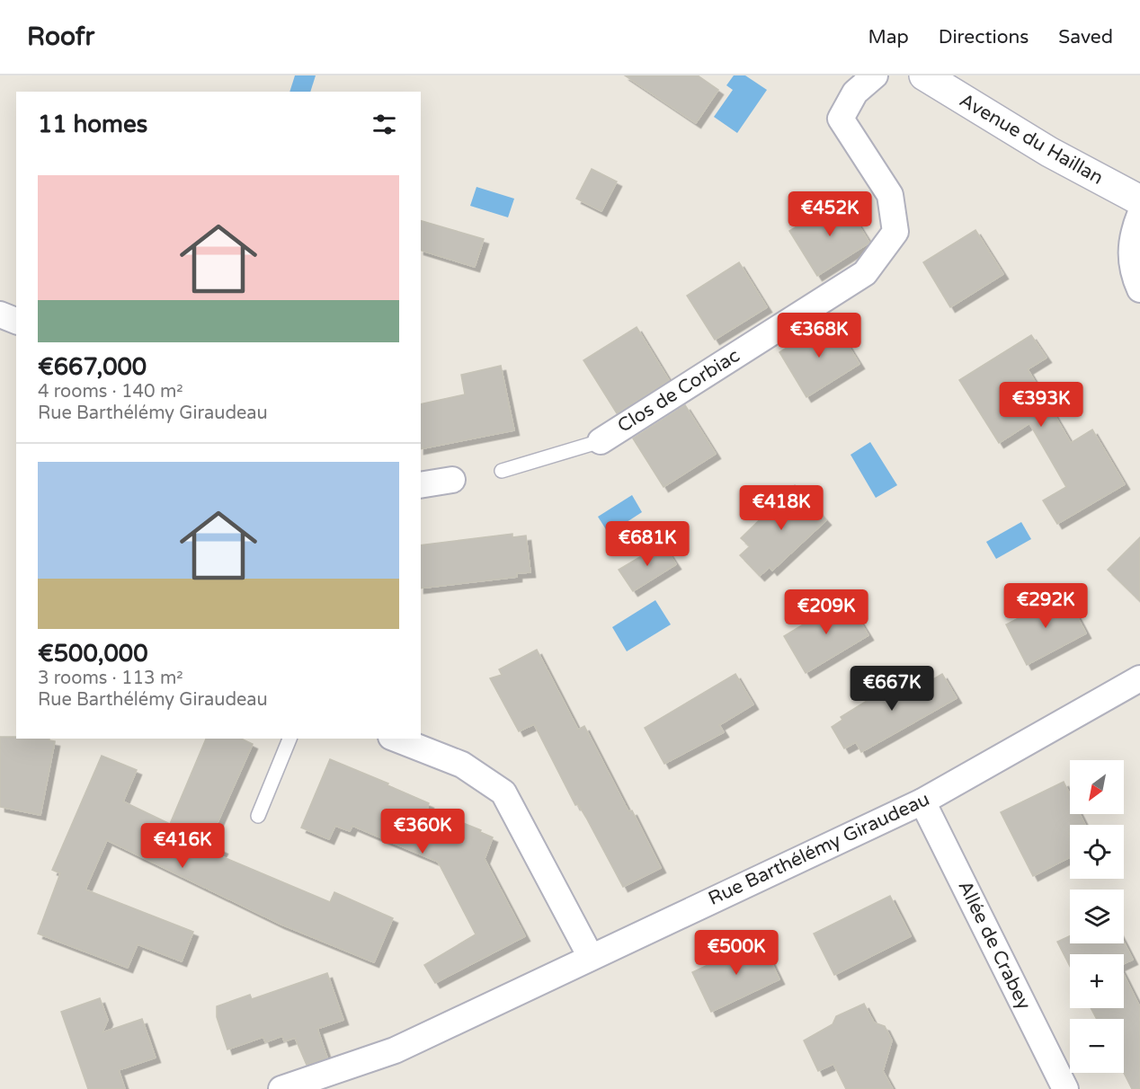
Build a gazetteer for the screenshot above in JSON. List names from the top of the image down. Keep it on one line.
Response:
{"streets":{"street":["Avenue du Haillan","Clos de Corbiac","Rue Barthélémy Giraudeau","Allée de Crabey"]},"crossings":[["Rue Barthélémy Giraudeau","Allée de Crabey"]],"north":"bottom left","page":{"header":"Roofr","nav":["Map","Directions","Saved"],"heading":"11 homes","list":[{"name":"€667,000","note":"4 rooms · 140 m² · Rue Barthélémy Giraudeau"},{"name":"€500,000","note":"3 rooms · 113 m² · Rue Barthélémy Giraudeau"}],"price":["€452K","€368K","€393K","€418K","€681K","€292K","€209K","€667K","€360K","€416K","€500K"],"map_buttons":["+","−"]}}
